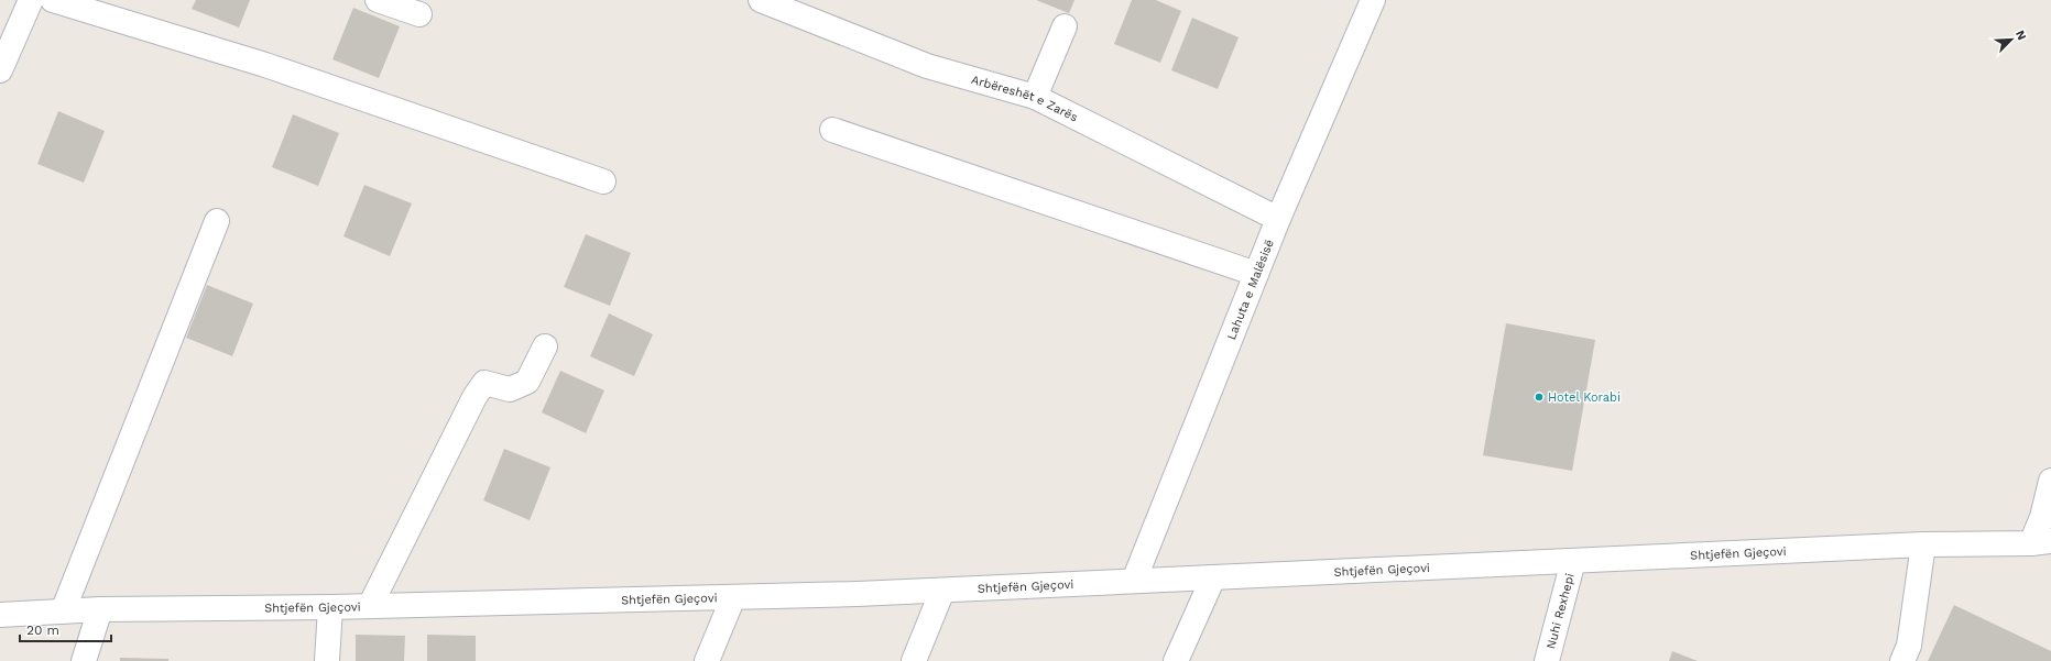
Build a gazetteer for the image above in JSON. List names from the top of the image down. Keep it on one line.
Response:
{"streets":{"street":["Arbëreshët e Zarës","Lahuta e Malësisë","Shtjefën Gjeçovi","Nuhi Rexhepi"]},"crossings":[["Arbëreshët e Zarës","Lahuta e Malësisë"],["Lahuta e Malësisë","Shtjefën Gjeçovi"],["Shtjefën Gjeçovi","Nuhi Rexhepi"]],"places":["Hotel Korabi"],"scale_bar":"20 m","north":"top right"}
